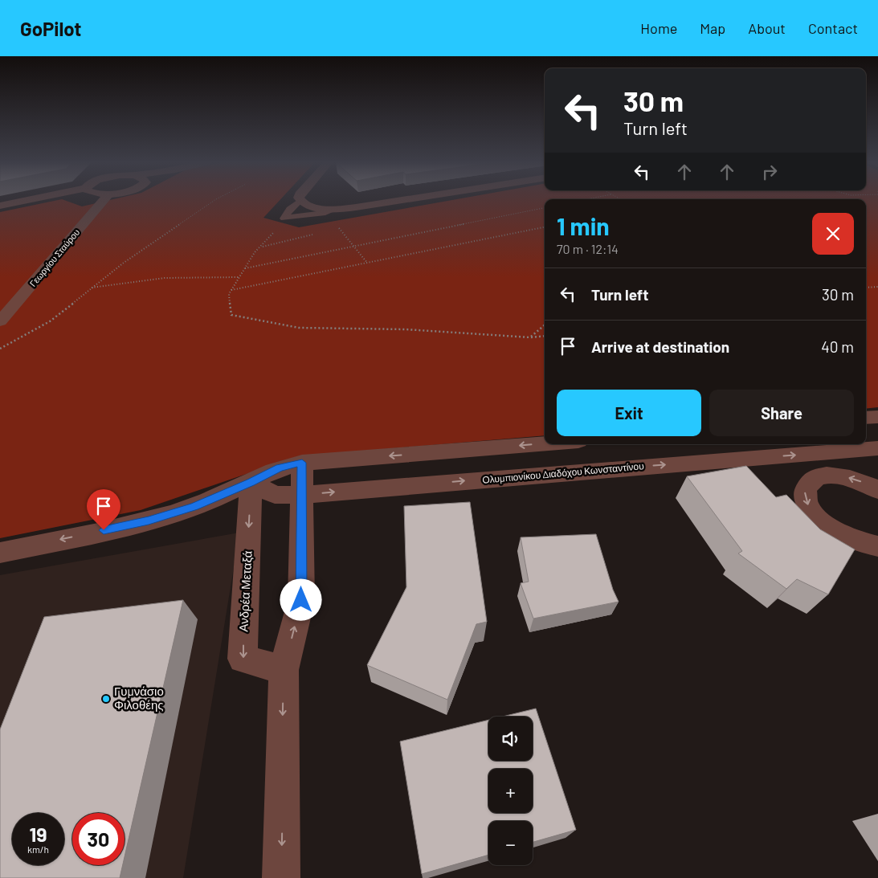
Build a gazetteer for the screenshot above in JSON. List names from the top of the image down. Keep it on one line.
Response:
{"streets":{"street":["Γεωργίου Σταύρου","Ολυμπιονίκου Διαδόχου Κωνσταντίνου","Ανδρέα Μεταξά"]},"crossings":[["Ολυμπιονίκου Διαδόχου Κωνσταντίνου","Ανδρέα Μεταξά"]],"places":["Γυμνάσιο Φιλοθέης"],"page":{"header":"GoPilot","nav":["Home","Map","About","Contact"],"turn":["30 m","Turn left"],"heading":["1 min","70 m · 12:14"],"list":[{"name":"Turn left","value":"30 m"},{"name":"Arrive at destination","value":"40 m"}],"buttons":["Exit","Share"],"map_buttons":["+","−"],"speed":"19 km/h","limit":"30"}}
